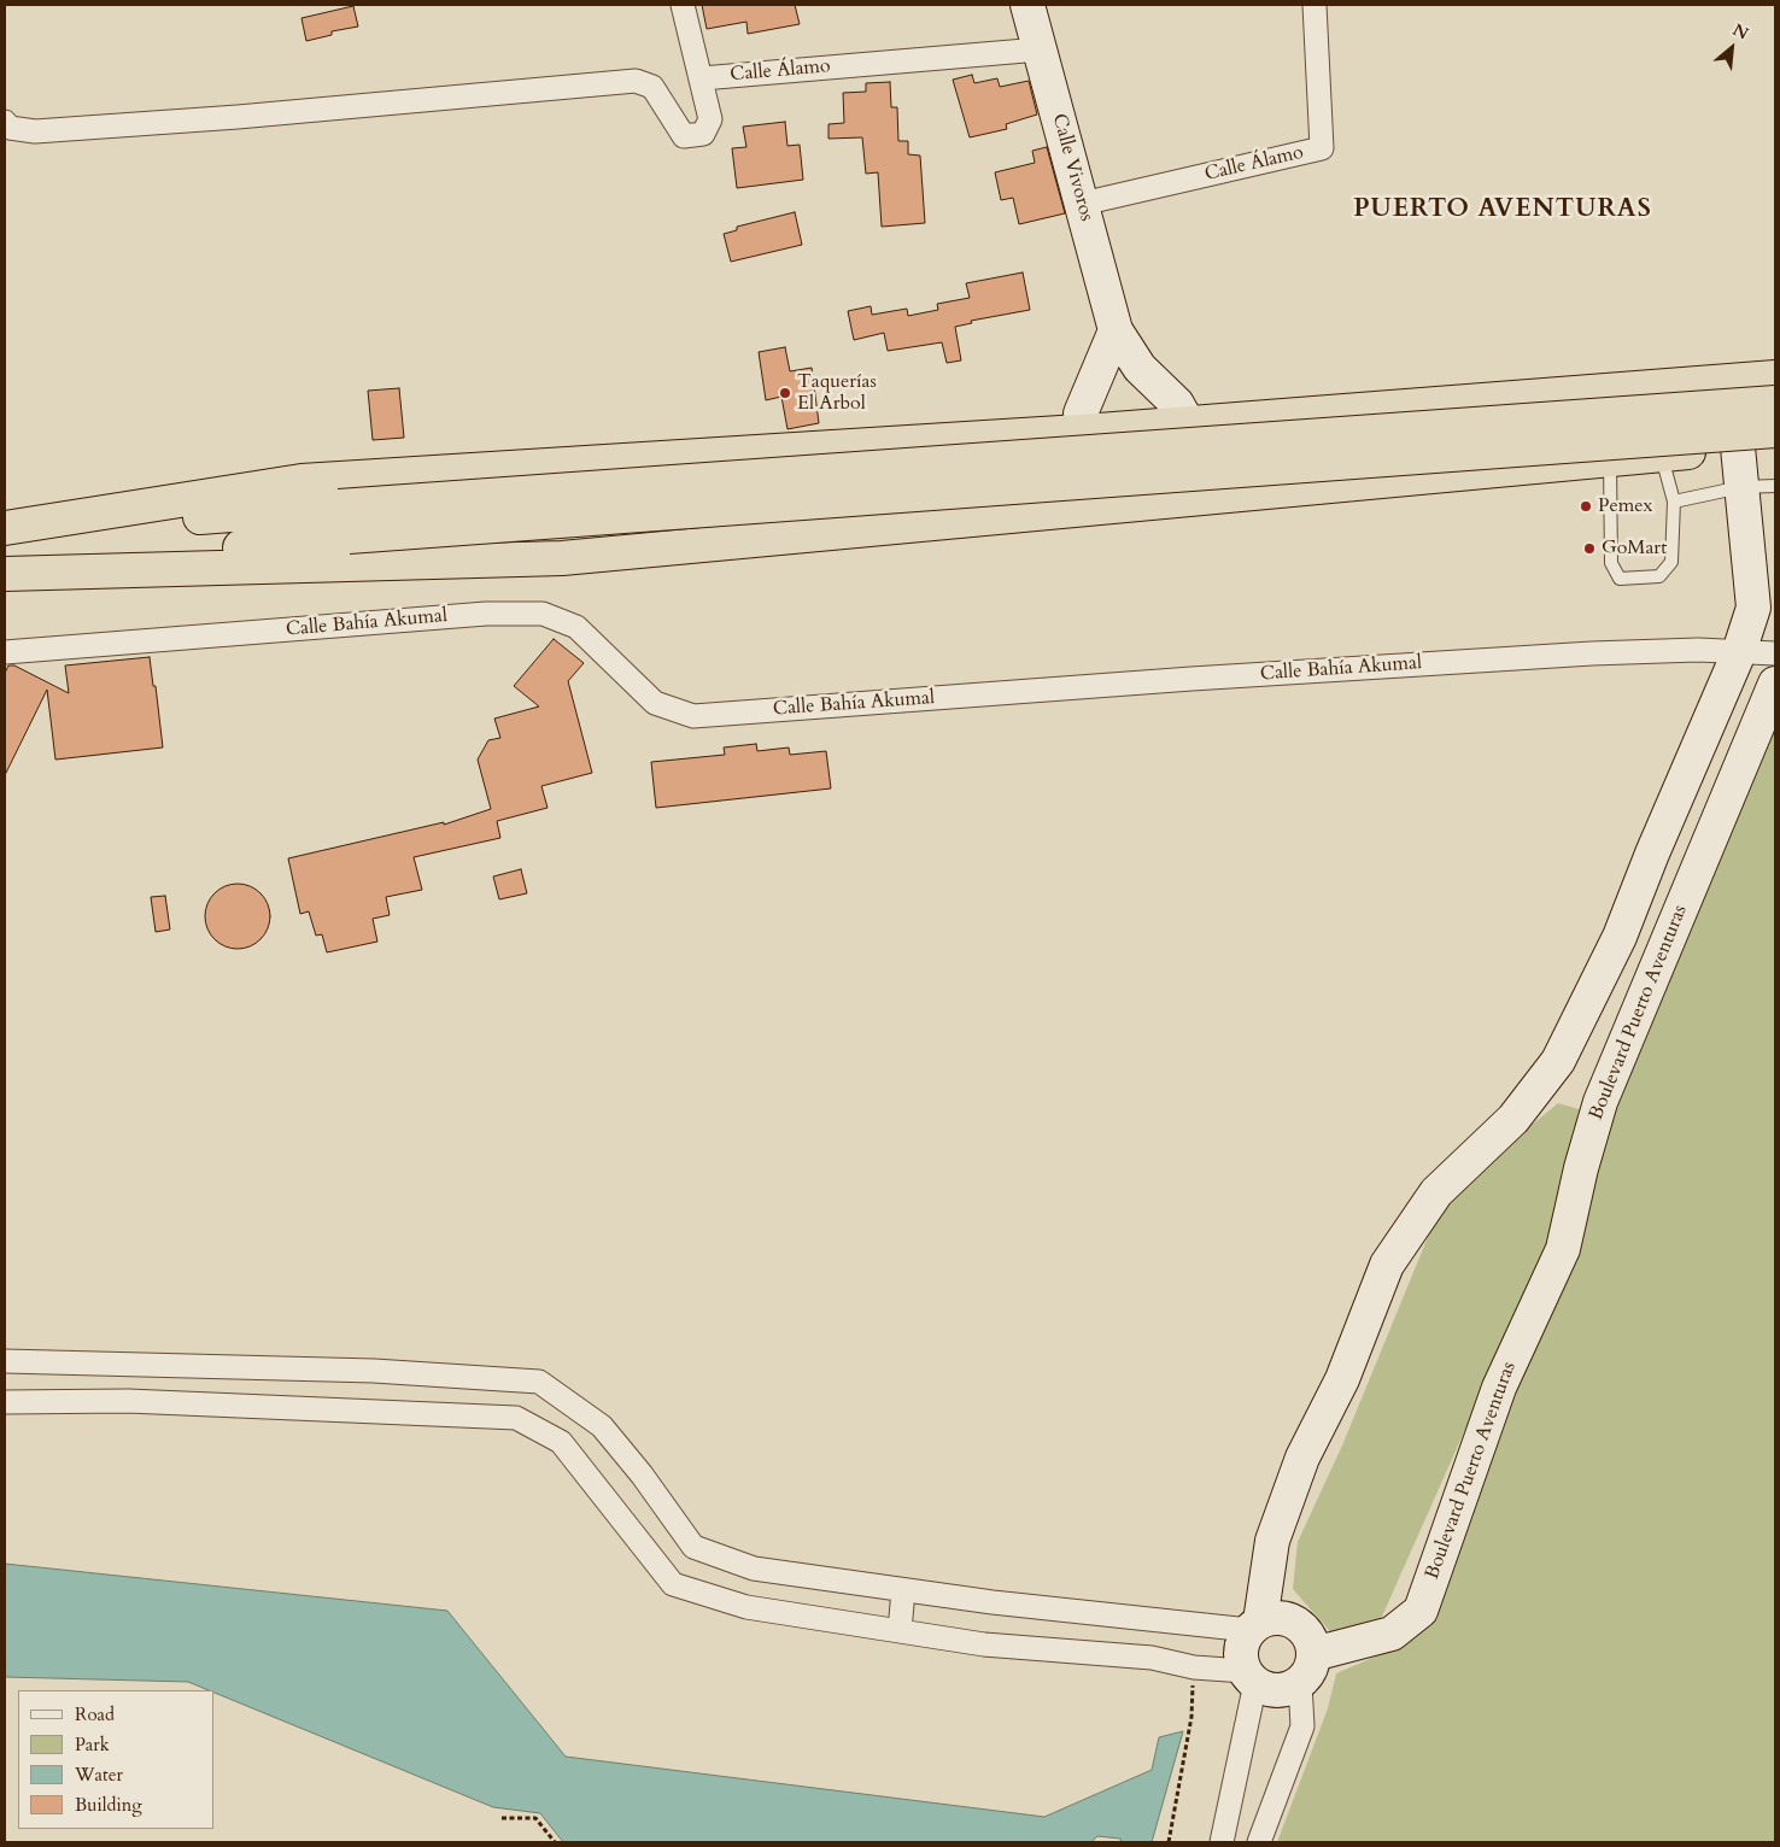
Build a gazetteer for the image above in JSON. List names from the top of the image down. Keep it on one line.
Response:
{"streets":{"street":["Calle Álamo","Calle Vivoros","Calle Bahía Akumal","Boulevard Puerto Aventuras"]},"crossings":[["Calle Álamo","Calle Vivoros"]],"districts":["PUERTO AVENTURAS"],"places":["Taquerías El Arbol","Pemex","GoMart"],"legend":["Road","Park","Water","Building"],"north":"top right"}
